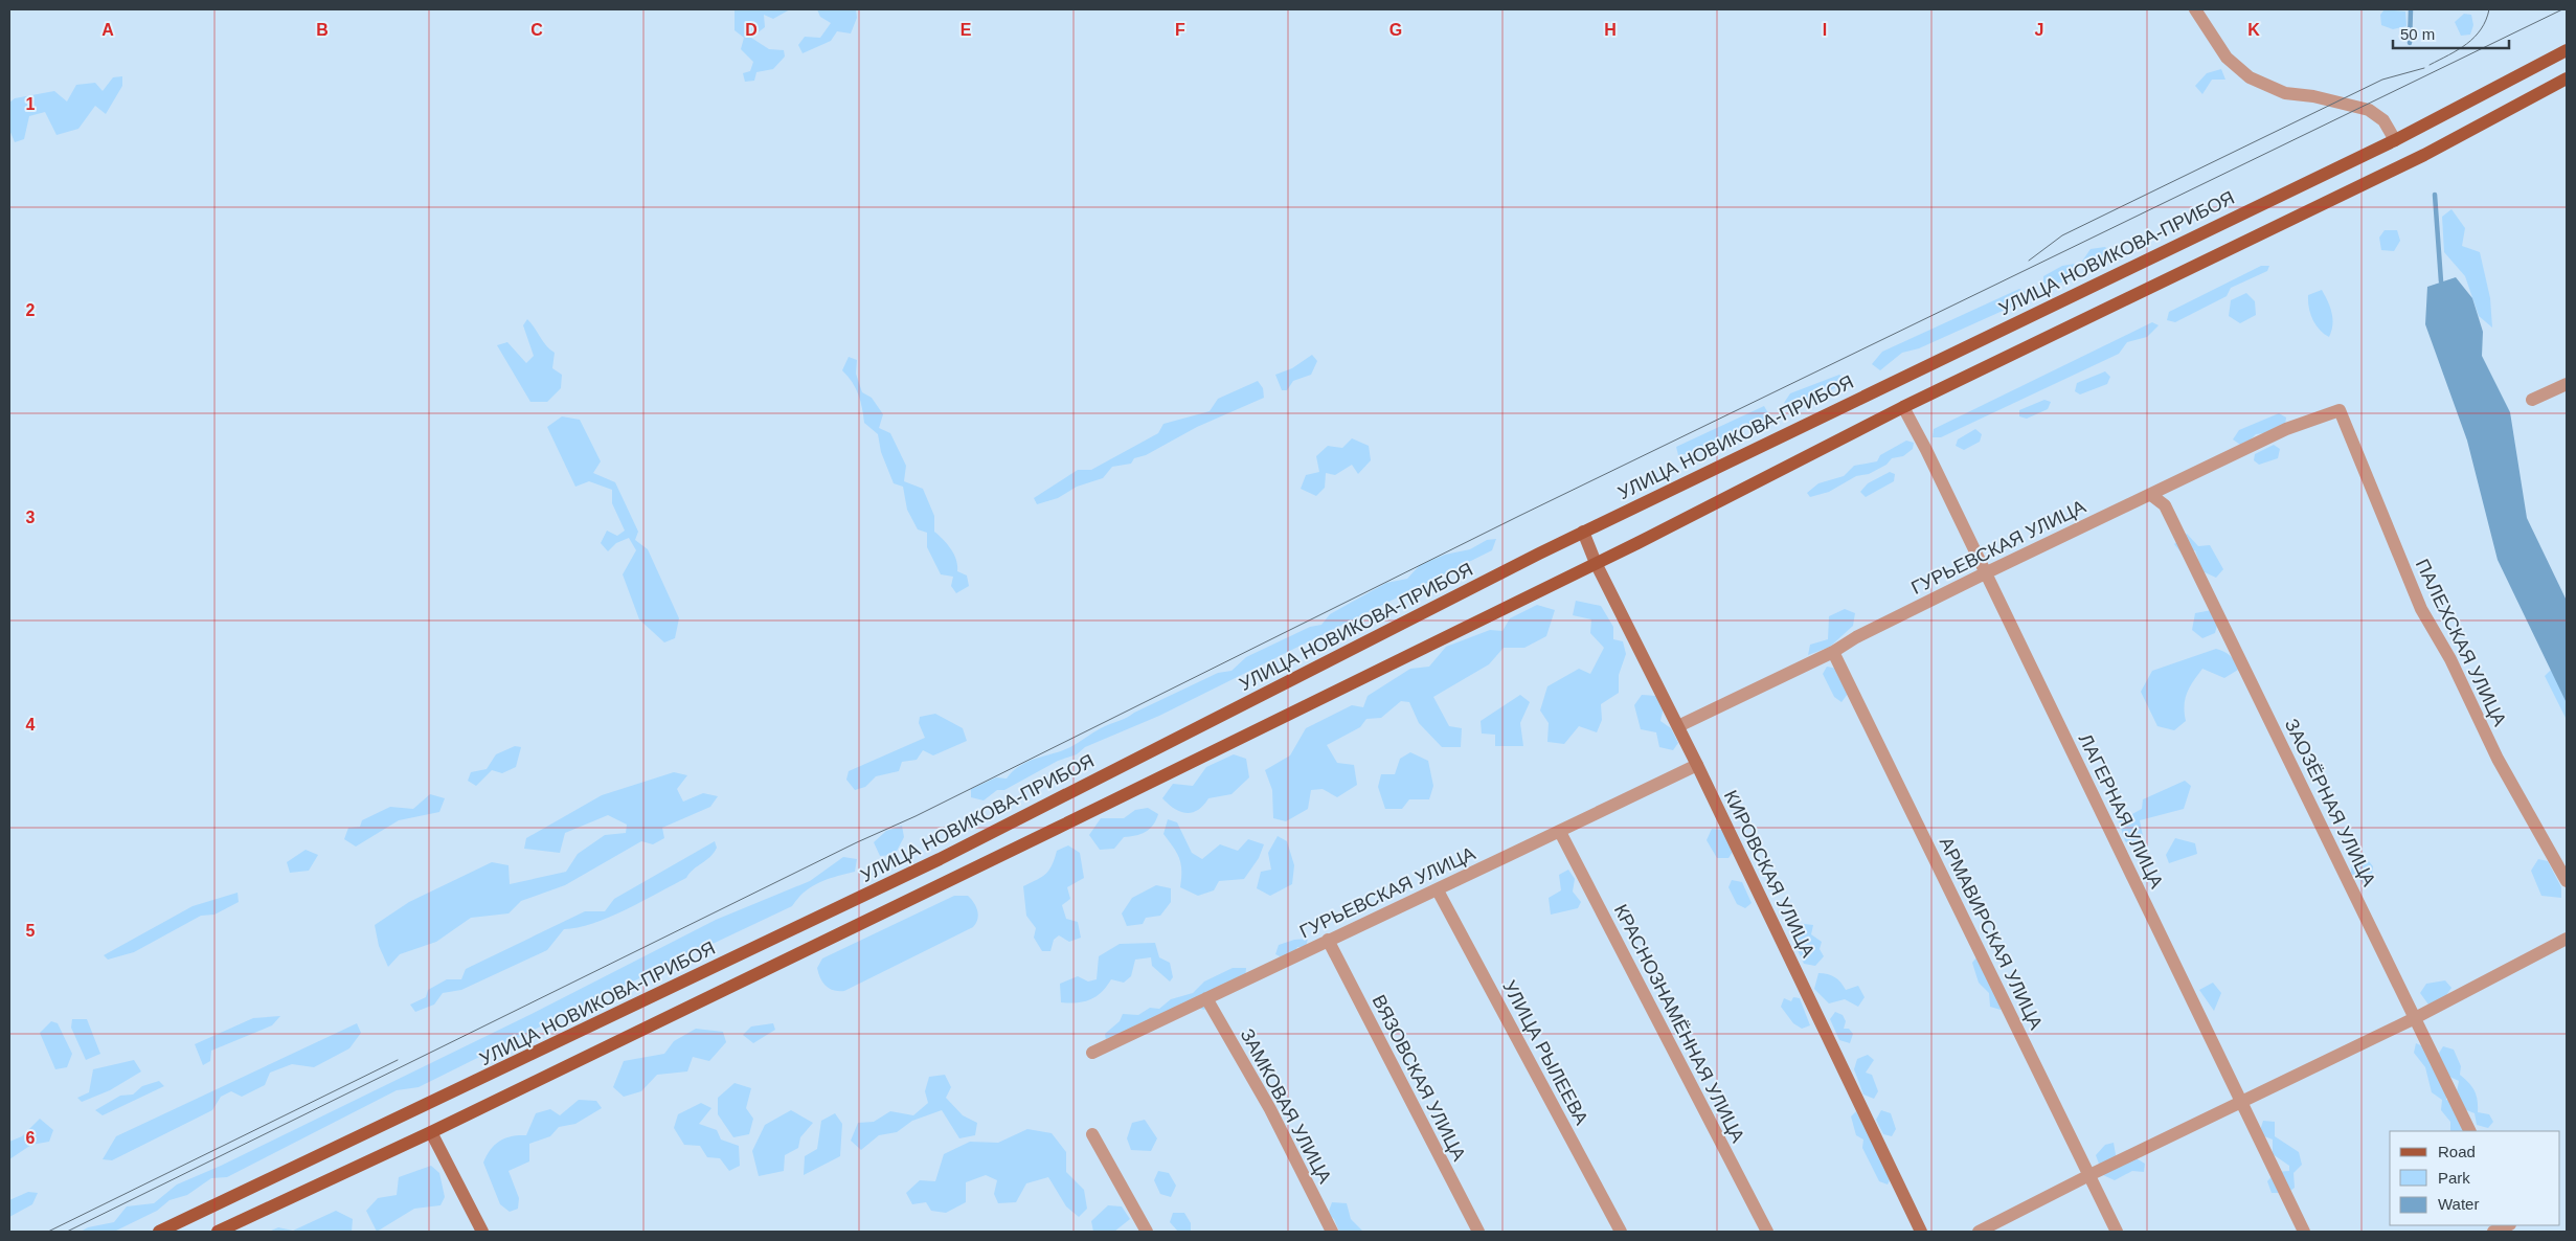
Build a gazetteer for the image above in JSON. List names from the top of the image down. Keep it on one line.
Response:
{"streets":{"main road":["УЛИЦА НОВИКОВА-ПРИБОЯ"],"street":["ГУРЬЕВСКАЯ УЛИЦА","ПАЛЕХСКАЯ УЛИЦА","ЗАОЗЁРНАЯ УЛИЦА","ЛАГЕРНАЯ УЛИЦА","КИРОВСКАЯ УЛИЦА","АРМАВИРСКАЯ УЛИЦА","КРАСНОЗНАМЁННАЯ УЛИЦА","УЛИЦА РЫЛЕЕВА","ВЯЗОВСКАЯ УЛИЦА","ЗАМКОВАЯ УЛИЦА"]},"crossings":[["УЛИЦА НОВИКОВА-ПРИБОЯ","КИРОВСКАЯ УЛИЦА"],["ГУРЬЕВСКАЯ УЛИЦА","ПАЛЕХСКАЯ УЛИЦА"],["ГУРЬЕВСКАЯ УЛИЦА","ЗАОЗЁРНАЯ УЛИЦА"],["ГУРЬЕВСКАЯ УЛИЦА","ЛАГЕРНАЯ УЛИЦА"],["ГУРЬЕВСКАЯ УЛИЦА","КИРОВСКАЯ УЛИЦА"],["ГУРЬЕВСКАЯ УЛИЦА","АРМАВИРСКАЯ УЛИЦА"],["ГУРЬЕВСКАЯ УЛИЦА","КРАСНОЗНАМЁННАЯ УЛИЦА"],["ГУРЬЕВСКАЯ УЛИЦА","УЛИЦА РЫЛЕЕВА"],["ГУРЬЕВСКАЯ УЛИЦА","ВЯЗОВСКАЯ УЛИЦА"],["ГУРЬЕВСКАЯ УЛИЦА","ЗАМКОВАЯ УЛИЦА"]],"legend":["Road","Park","Water"],"scale_bar":"50 m","grid":{"columns":["A","B","C","D","E","F","G","H","I","J","K"],"rows":["1","2","3","4","5","6"]}}
